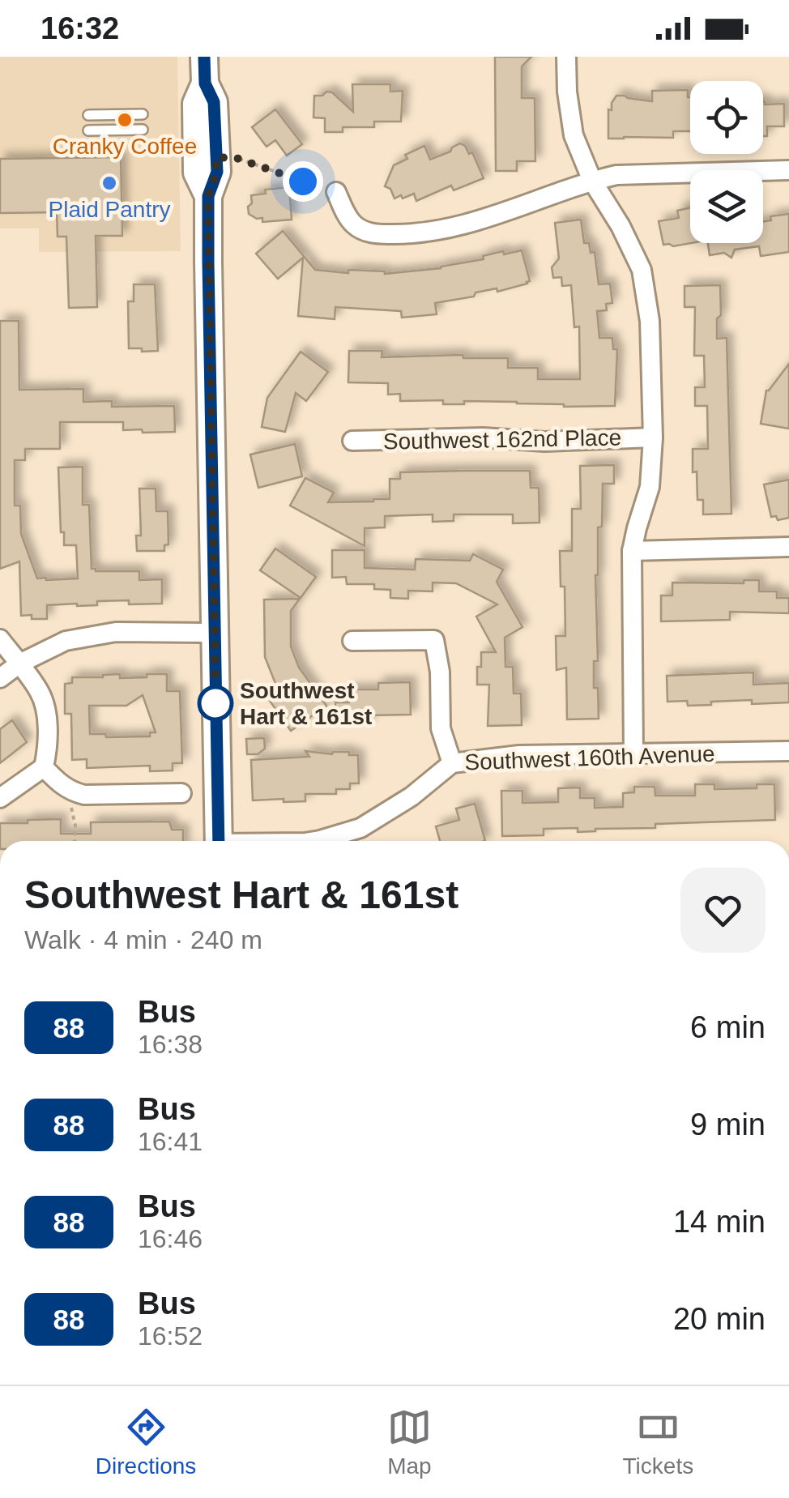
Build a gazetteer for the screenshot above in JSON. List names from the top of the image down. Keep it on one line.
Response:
{"streets":{"street":["Southwest 162nd Place","Southwest 160th Avenue"]},"places":["Cranky Coffee","Plaid Pantry","Southwest Hart & 161st"],"lines":["bus line 88"],"page":{"status":"16:32","heading":["Southwest Hart & 161st","Walk · 4 min · 240 m"],"list":[{"mark":"88","name":"Bus","note":"16:38","value":"6 min"},{"mark":"88","name":"Bus","note":"16:41","value":"9 min"},{"mark":"88","name":"Bus","note":"16:46","value":"14 min"},{"mark":"88","name":"Bus","note":"16:52","value":"20 min"}],"tabs":["Directions","Map","Tickets"]}}
